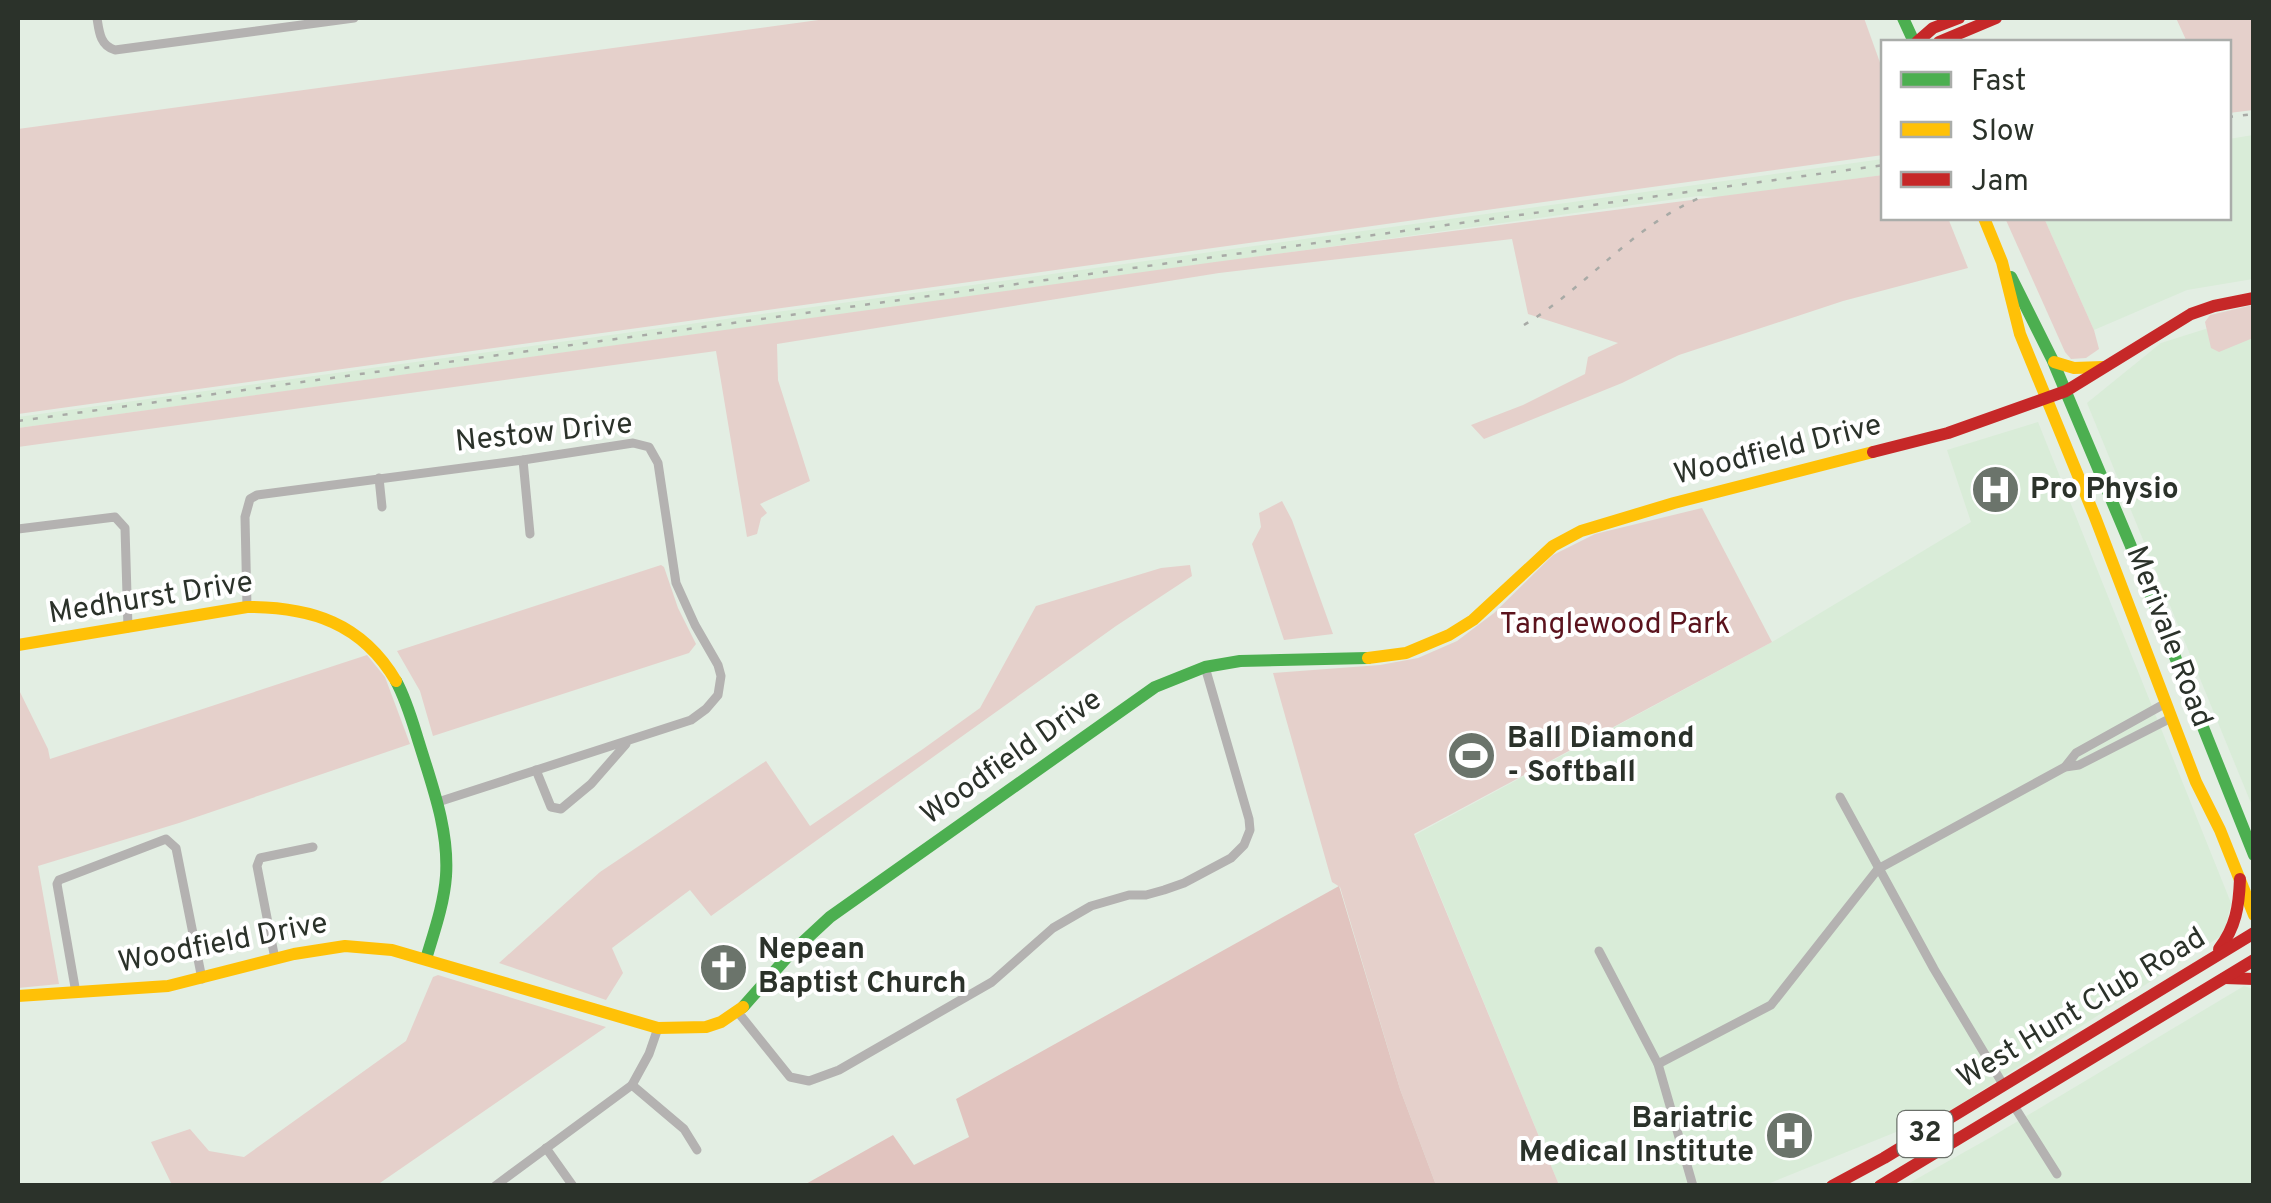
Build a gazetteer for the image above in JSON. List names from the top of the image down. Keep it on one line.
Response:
{"streets":{"street":["Nestow Drive","Woodfield Drive","Medhurst Drive","Merivale Road","West Hunt Club Road","32"]},"crossings":[["Nestow Drive","Medhurst Drive"],["Woodfield Drive","Medhurst Drive"],["Woodfield Drive","Merivale Road"]],"parks":["Tanglewood Park"],"places":{"hospital":["Pro Physio","Bariatric Medical Institute"],"sports":["Ball Diamond - Softball"],"church":["Nepean Baptist Church"]},"legend":["Fast","Slow","Jam"]}
